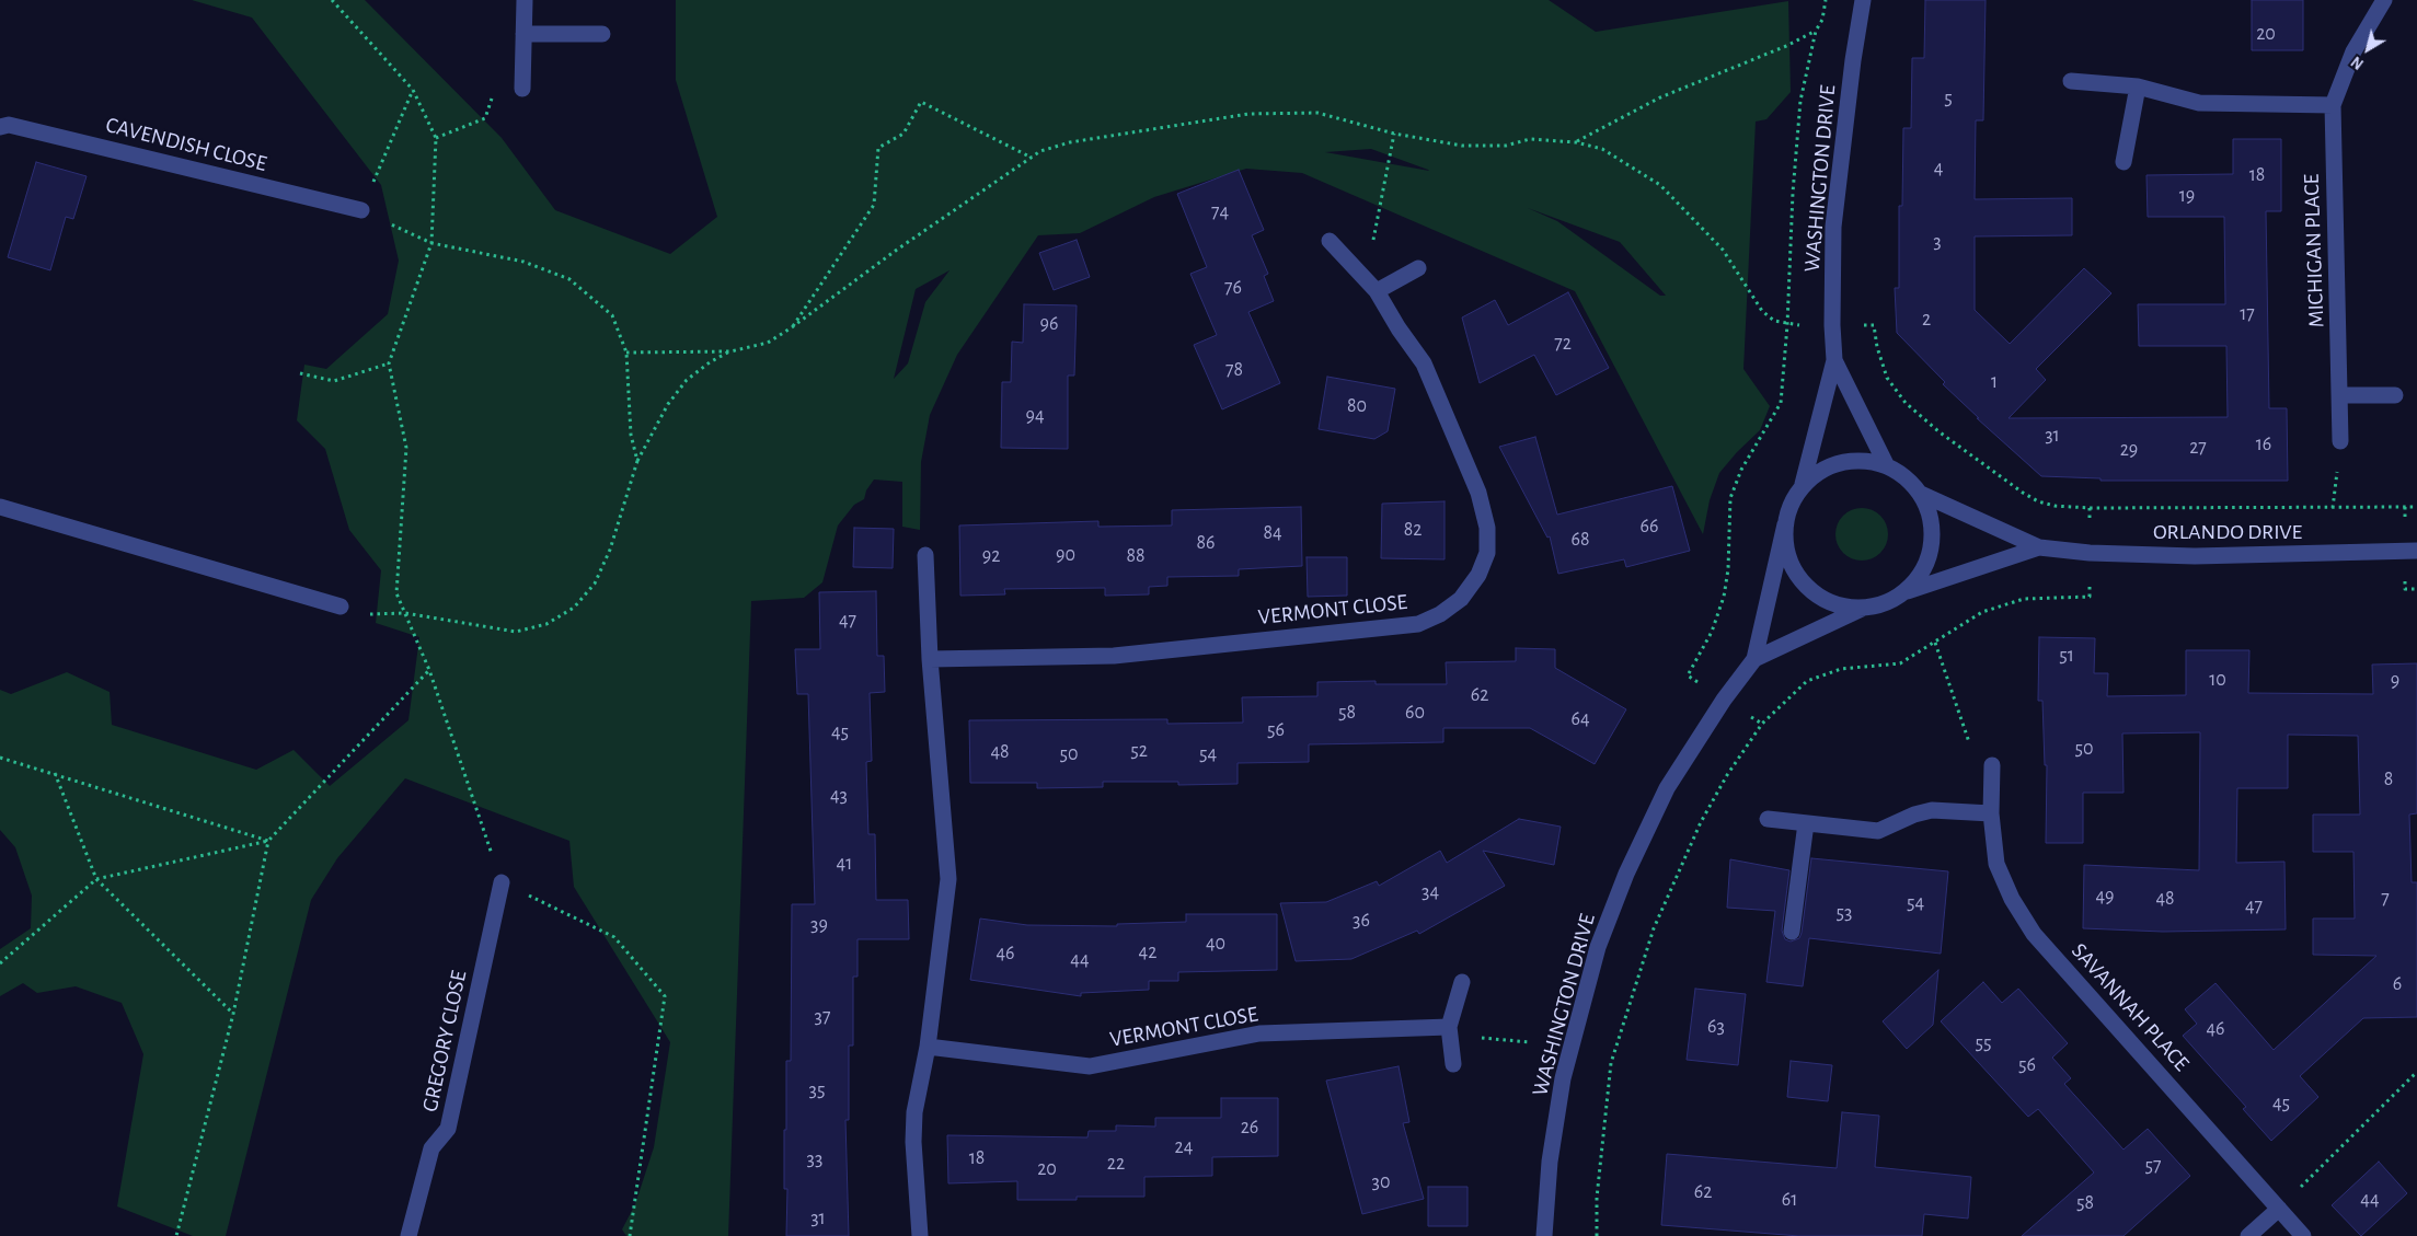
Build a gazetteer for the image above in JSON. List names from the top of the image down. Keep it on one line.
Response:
{"streets":{"street":["CAVENDISH CLOSE","WASHINGTON DRIVE","MICHIGAN PLACE","ORLANDO DRIVE","VERMONT CLOSE","SAVANNAH PLACE","GREGORY CLOSE"]},"crossings":[["WASHINGTON DRIVE","ORLANDO DRIVE"]],"house_numbers":["20","5","4","18","19","74","3","76","17","2","96","72","78","1","80","94","31","16","27","29","66","82","84","68","86","90","92","88","47","51","10","9","62","58","60","64","56","45","50","52","48","50","54","8","43","41","34","49","48","7","54","47","53","36","39","40","42","46","44","6","37","63","46","55","56","35","45","26","24","18","33","22","57","20","30","62","61","44","58","31"],"north":"bottom left"}
